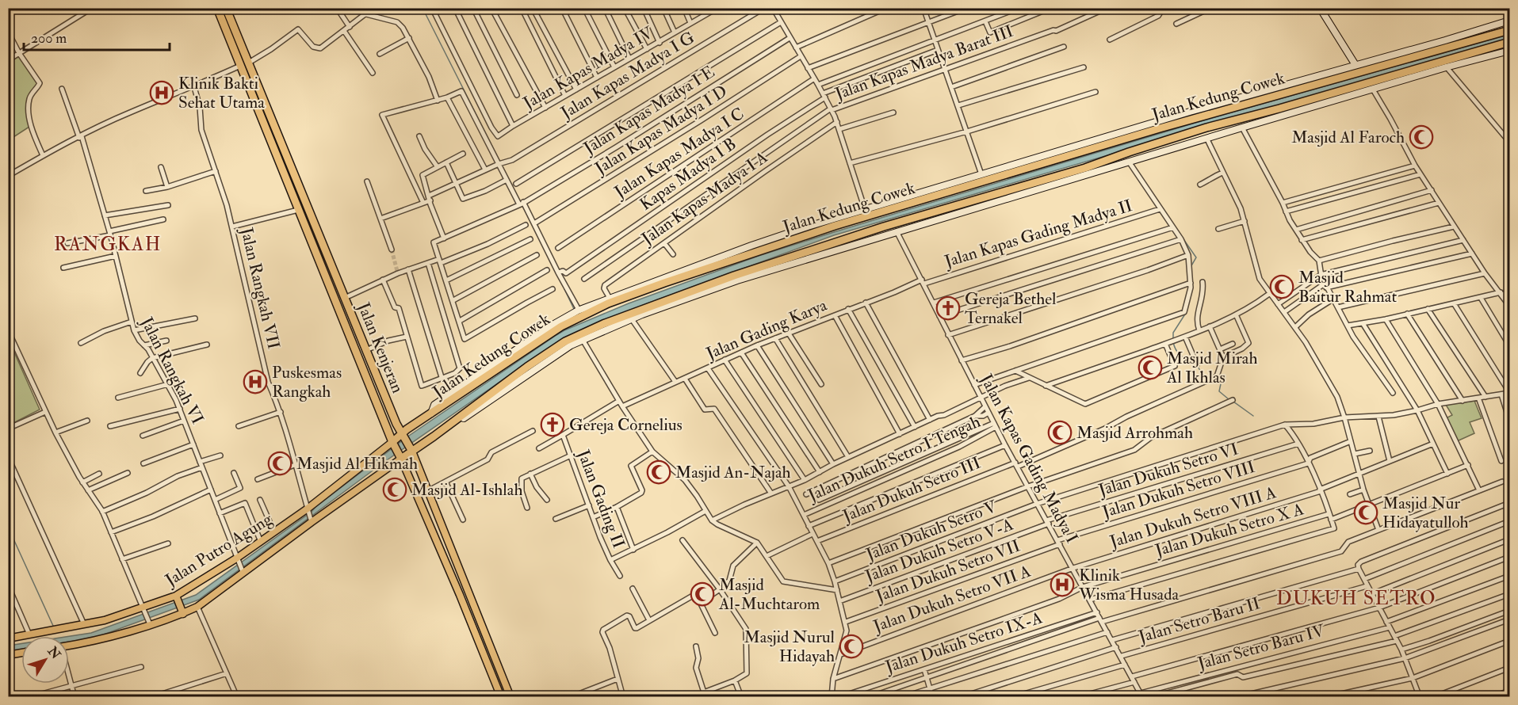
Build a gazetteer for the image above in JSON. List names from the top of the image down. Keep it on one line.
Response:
{"streets":{"highway":["Jalan Kedung Cowek","Jalan Kenjeran"],"main road":["Jalan Putro Agung"],"street":["Jalan Kapas Madya Barat III","Jalan Kapas Madya IV","Jalan Kapas Madya I G","Jalan Kapas Madya I E","Jalan Kapas Madya I D","Jalan Kapas Madya I C","Kapas Madya I B","Jalan Kapas Madya I A","Jalan Kapas Gading Madya II","Jalan Rangkah VII","Jalan Gading Karya","Jalan Rangkah VI","Jalan Dukuh Setro I Tengah","Jalan Kapas Gading Madya I","Jalan Dukuh Setro VI","Jalan Dukuh Setro III","Jalan Dukuh Setro VIII","Jalan Gading II","Jalan Dukuh Setro VIII A","Jalan Dukuh Setro X A","Jalan Dukuh Setro V","Jalan Dukuh Setro V-A","Jalan Dukuh Setro VII","Jalan Dukuh Setro VII A","Jalan Setro Baru II","Jalan Dukuh Setro IX-A","Jalan Setro Baru IV"]},"crossings":[["Jalan Kedung Cowek","Jalan Kapas Madya I A"],["Jalan Kedung Cowek","Jalan Kapas Gading Madya I"],["Jalan Kapas Gading Madya II","Jalan Gading Karya"],["Jalan Kapas Gading Madya II","Jalan Kapas Gading Madya I"],["Jalan Rangkah VII","Jalan Putro Agung"],["Jalan Gading Karya","Jalan Kapas Gading Madya I"],["Jalan Kenjeran","Jalan Putro Agung"],["Jalan Rangkah VI","Jalan Putro Agung"],["Jalan Dukuh Setro I Tengah","Jalan Kapas Gading Madya I"],["Jalan Kapas Gading Madya I","Jalan Dukuh Setro VI"],["Jalan Kapas Gading Madya I","Jalan Dukuh Setro III"],["Jalan Kapas Gading Madya I","Jalan Dukuh Setro VIII"],["Jalan Kapas Gading Madya I","Jalan Dukuh Setro VIII A"],["Jalan Kapas Gading Madya I","Jalan Dukuh Setro X A"],["Jalan Kapas Gading Madya I","Jalan Dukuh Setro V"],["Jalan Kapas Gading Madya I","Jalan Dukuh Setro V-A"],["Jalan Kapas Gading Madya I","Jalan Dukuh Setro VII"],["Jalan Kapas Gading Madya I","Jalan Dukuh Setro VII A"],["Jalan Kapas Gading Madya I","Jalan Setro Baru II"],["Jalan Kapas Gading Madya I","Jalan Dukuh Setro IX-A"],["Jalan Kapas Gading Madya I","Jalan Setro Baru IV"],["Jalan Dukuh Setro VI","Jalan Dukuh Setro X A"],["Jalan Dukuh Setro VI","Jalan Dukuh Setro V-A"],["Jalan Dukuh Setro VIII","Jalan Dukuh Setro X A"],["Jalan Dukuh Setro VIII","Jalan Dukuh Setro VII"],["Jalan Dukuh Setro VIII A","Jalan Dukuh Setro X A"],["Jalan Dukuh Setro VIII A","Jalan Dukuh Setro VII A"],["Jalan Dukuh Setro X A","Jalan Dukuh Setro V"]],"districts":["RANGKAH","DUKUH SETRO"],"places":{"hospital":["Klinik Bakti Sehat Utama","Puskesmas Rangkah","Klinik Wisma Husada"],"mosque":["Masjid Al Faroch","Masjid Baitur Rahmat","Masjid Mirah Al Ikhlas","Masjid Arrohmah","Masjid Al Hikmah","Masjid An-Najah","Masjid Al-Ishlah","Masjid Nur Hidayatulloh","Masjid Al-Muchtarom","Masjid Nurul Hidayah"],"church":["Gereja Bethel Ternakel","Gereja Cornelius"]},"scale_bar":"200 m","north":"top right"}
